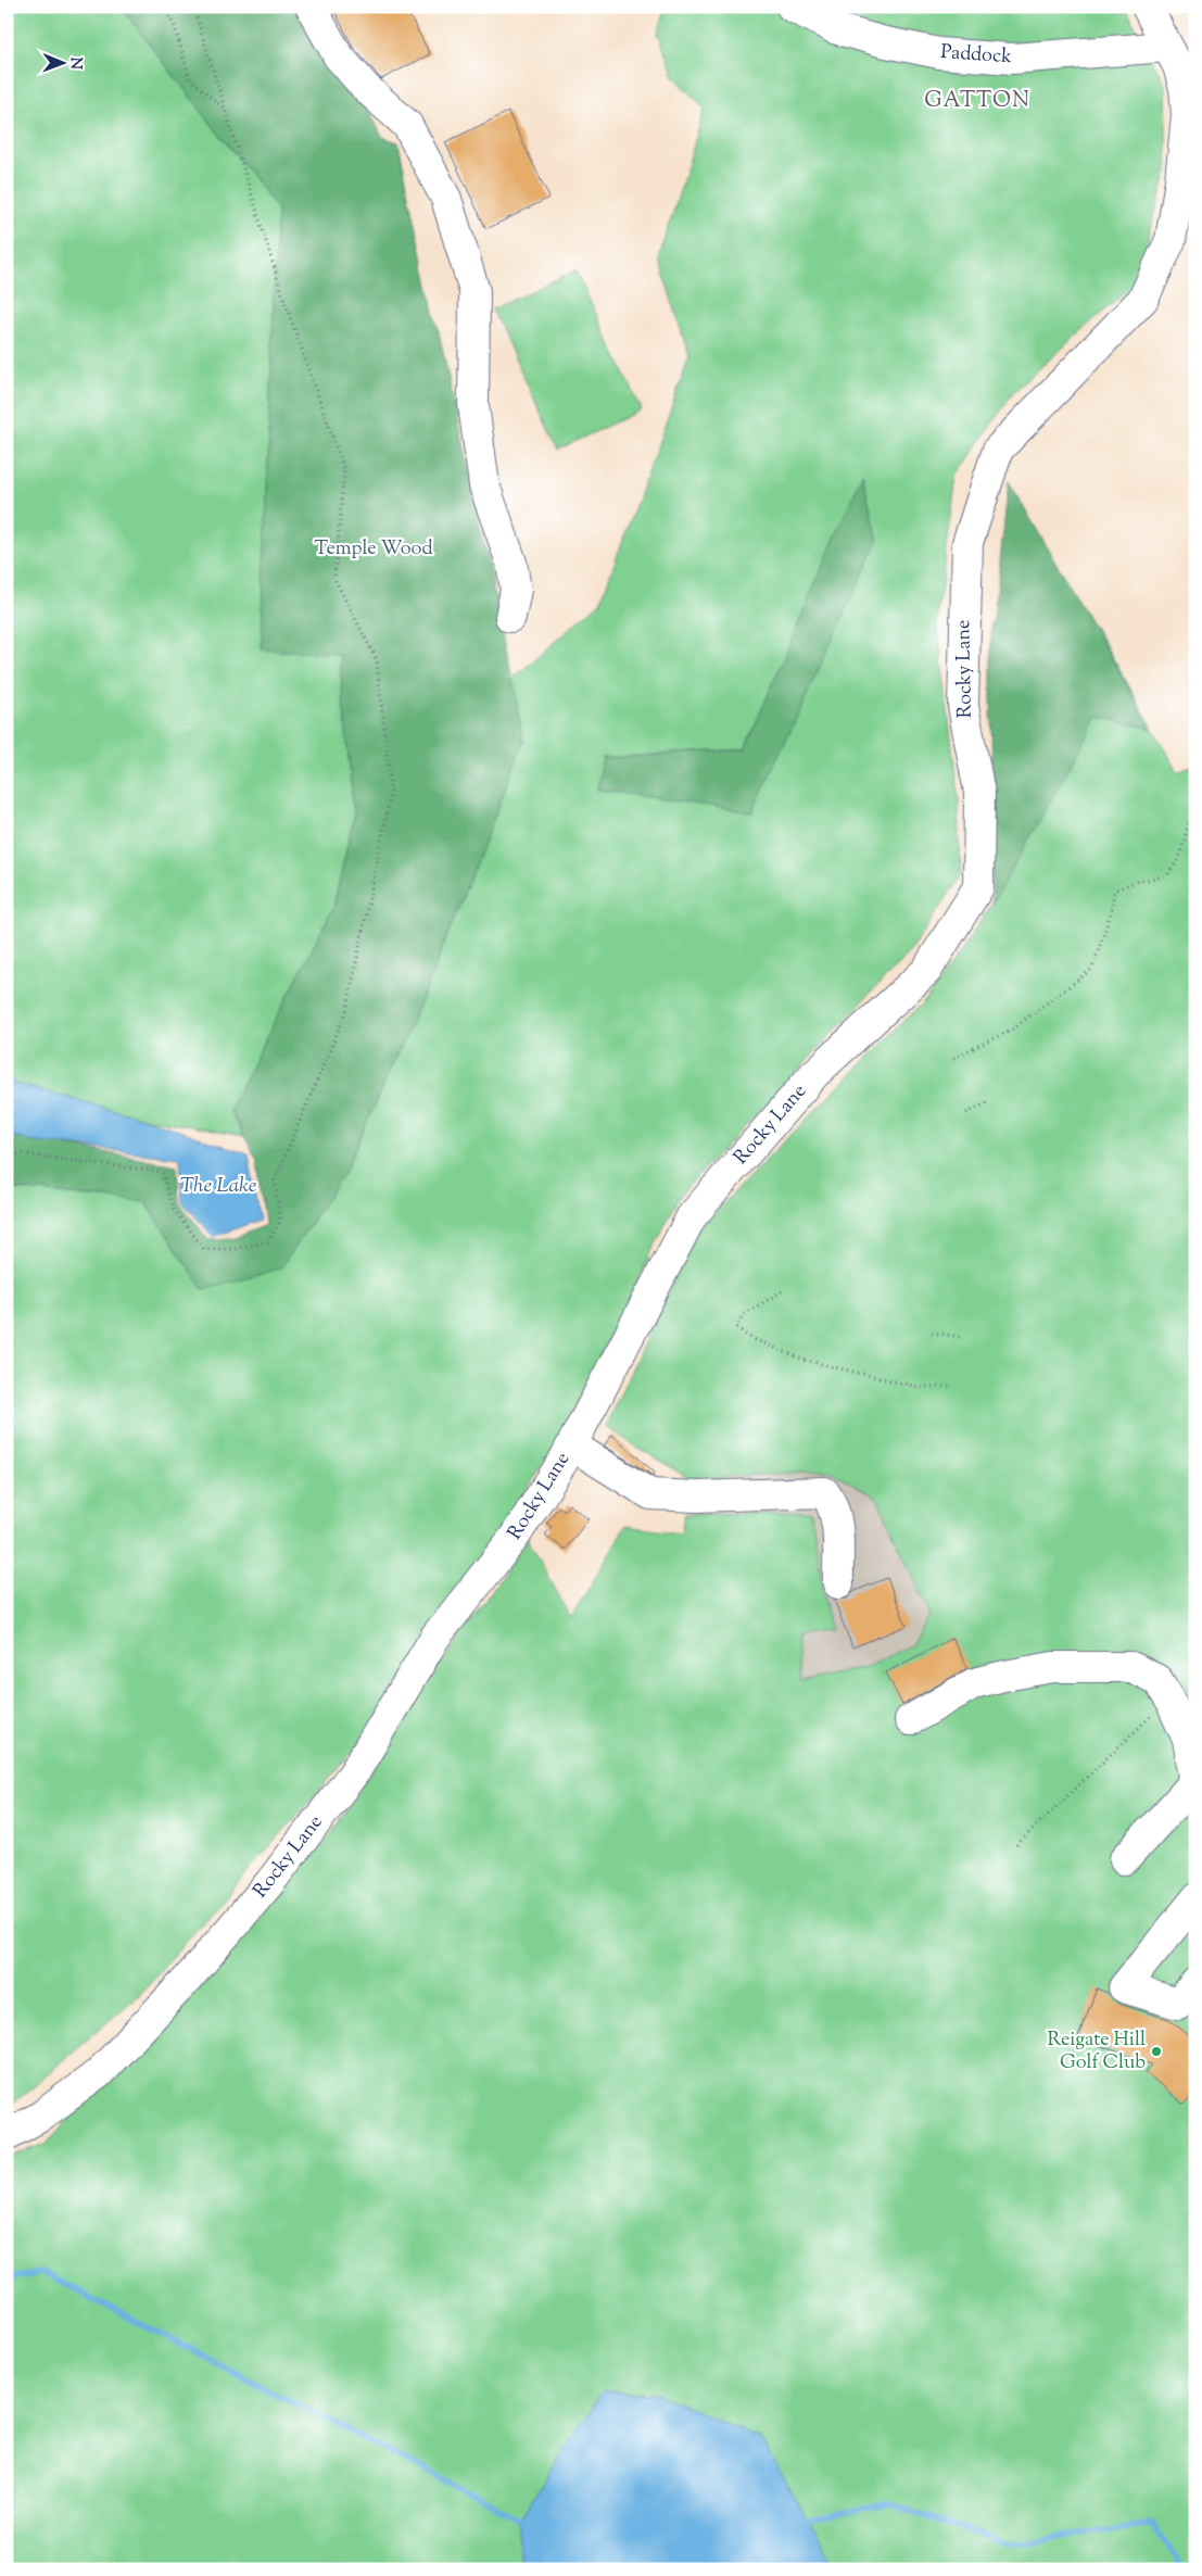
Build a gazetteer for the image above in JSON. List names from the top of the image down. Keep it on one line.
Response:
{"streets":{"street":["Paddock","Rocky Lane"]},"crossings":[["Paddock","Rocky Lane"]],"districts":["GATTON"],"water":["The Lake"],"parks":["Temple Wood"],"places":["Reigate Hill Golf Club"],"north":"right"}
